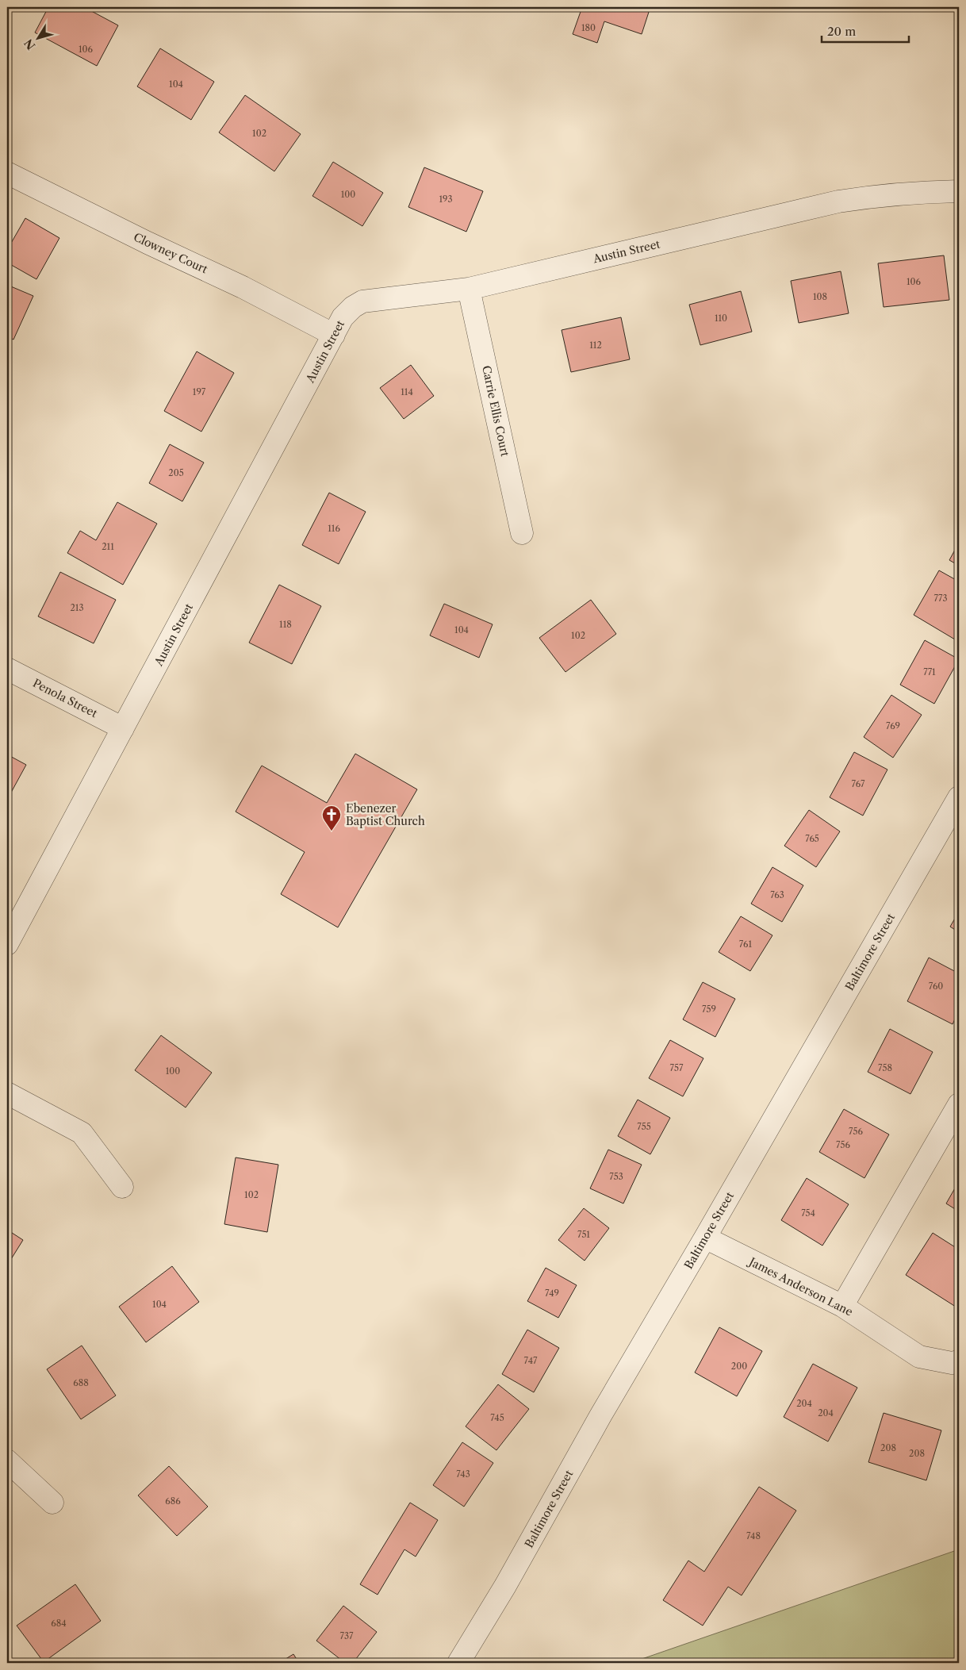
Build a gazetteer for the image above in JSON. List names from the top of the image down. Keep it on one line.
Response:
{"streets":{"street":["Austin Street","Clowney Court","Carrie Ellis Court","Penola Street","Baltimore Street","James Anderson Lane"]},"crossings":[["Austin Street","Clowney Court"],["Austin Street","Carrie Ellis Court"],["Austin Street","Penola Street"],["Baltimore Street","James Anderson Lane"]],"places":{"church":["Ebenezer Baptist Church"]},"house_numbers":["180","106","104","102","100","193","106","108","110","112","197","114","205","116","211","773","213","118","104","102","771","769","767","765","763","761","760","759","757","758","100","755","756","756","753","102","754","751","749","104","747","200","688","204","204","745","208","208","743","686","748","684","737"],"scale_bar":"20 m","north":"bottom left"}
